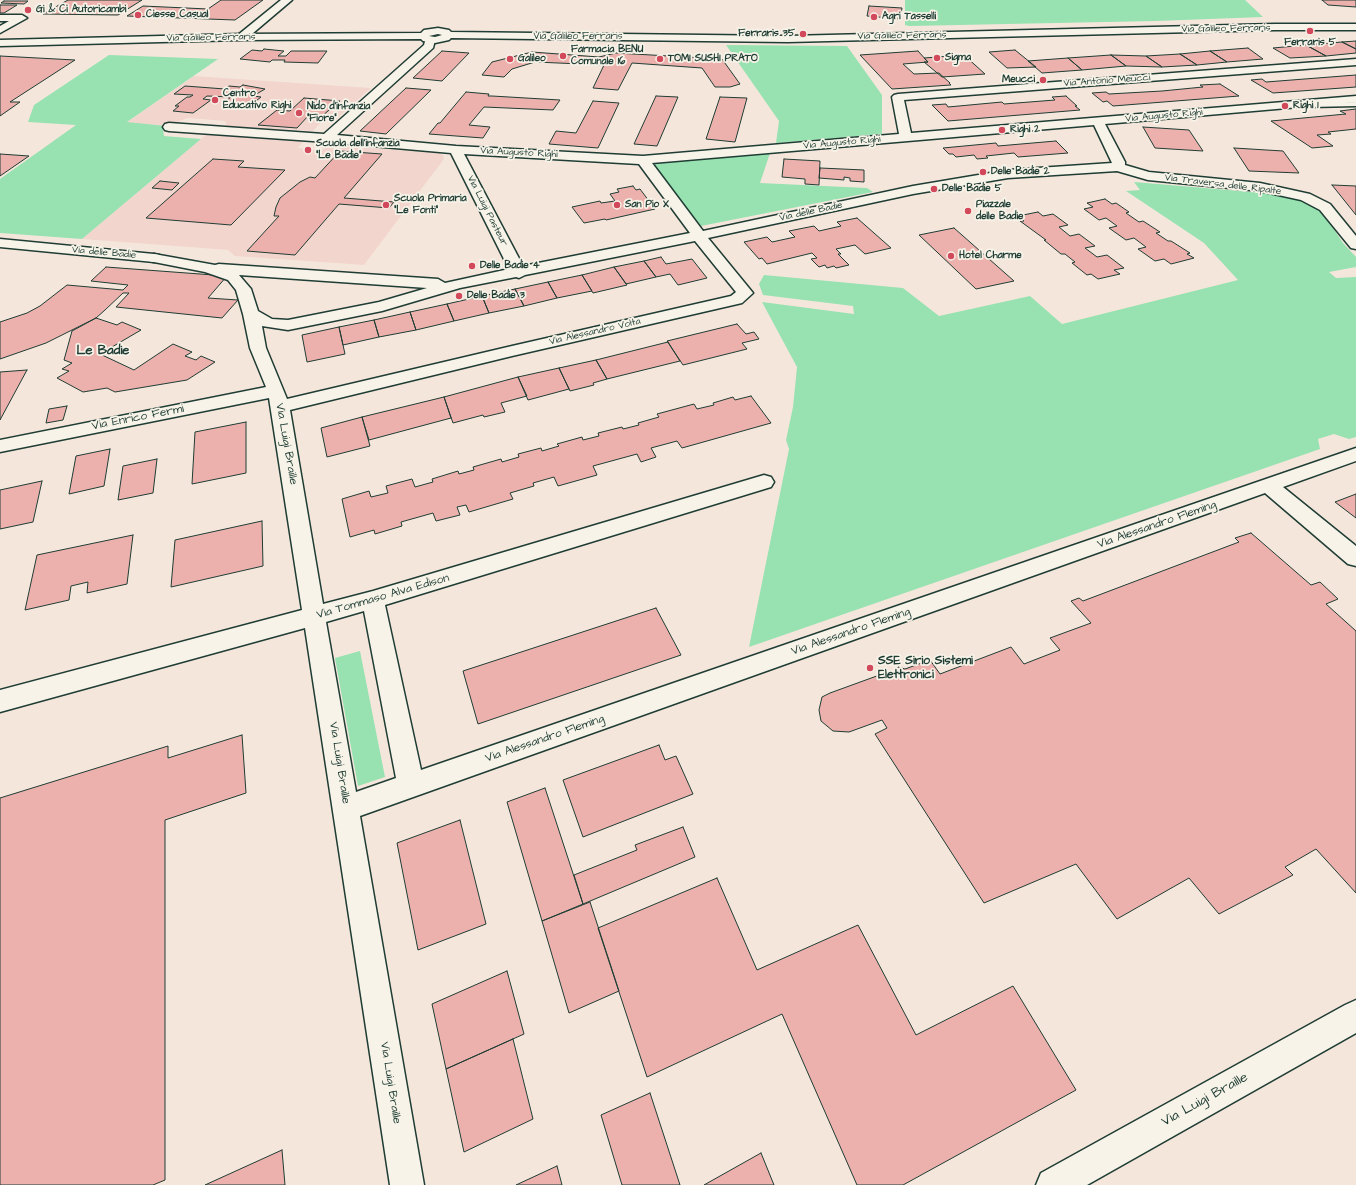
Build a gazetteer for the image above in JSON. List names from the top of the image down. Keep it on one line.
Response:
{"streets":{"street":["Via Galileo Ferraris","Via Antonio Meucci","Via Augusto Righi","Via Traversa delle Ripalte","Via Luigi Pasteur","Via delle Badie","Via Alessandro Volta","Via Enrico Fermi","Via Luigi Braille","Via Alessandro Fleming","Via Tommaso Alva Edison"]},"crossings":[["Via Antonio Meucci","Via Augusto Righi"],["Via Augusto Righi","Via Luigi Pasteur"],["Via Augusto Righi","Via Alessandro Volta"],["Via Traversa delle Ripalte","Via delle Badie"],["Via Luigi Pasteur","Via delle Badie"],["Via delle Badie","Via Alessandro Volta"],["Via delle Badie","Via Luigi Braille"],["Via Alessandro Volta","Via Enrico Fermi"],["Via Alessandro Volta","Via Luigi Braille"],["Via Enrico Fermi","Via Luigi Braille"],["Via Luigi Braille","Via Alessandro Fleming"],["Via Luigi Braille","Via Tommaso Alva Edison"]],"districts":["Le Badie"],"places":["Gi & Ci Autoricambi","Ciesse Casual","Agri Tasselli","Ferraris 5","Ferraris 35","Farmacia BENU Comunale 16","Sigma","Galileo","TOMI SUSHI PRATO","Meucci","Centro Educativo Righi","Righi 1","Nido d'infanzia \"Fiore\"","Righi 2","Scuola dell'infanzia \"Le Badie\"","Delle Badie 2","Delle Badie 5","Scuola Primaria \"Le Fonti\"","San Pio X","Piazzale delle Badie","Hotel Charme","Delle Badie 4","Delle Badie 3","SSE Sirio Sistemi Elettronici"]}
